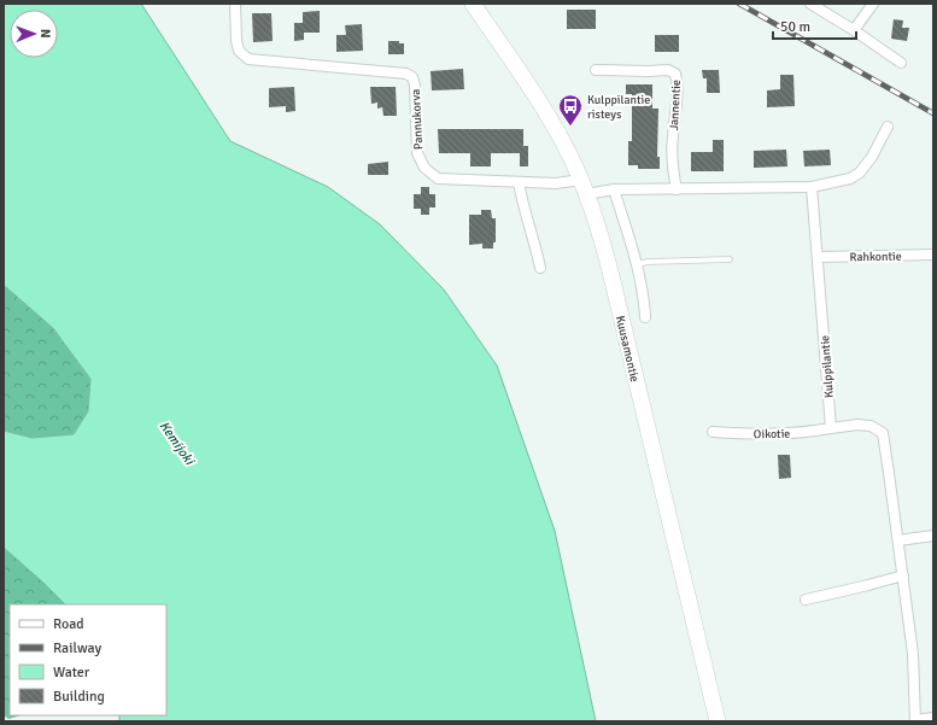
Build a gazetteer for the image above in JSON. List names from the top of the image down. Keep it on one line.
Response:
{"streets":{"main road":["Kuusamontie"],"street":["Jannentie","Pannukorva","Rahkontie","Kulppilantie","Oikotie"]},"crossings":[["Pannukorva","Kuusamontie"],["Rahkontie","Kulppilantie"],["Kulppilantie","Oikotie"]],"water":["Kemijoki"],"places":{"bus stop":["Kulppilantie risteys"]},"legend":["Road","Railway","Water","Building"],"scale_bar":"50 m","north":"right"}
